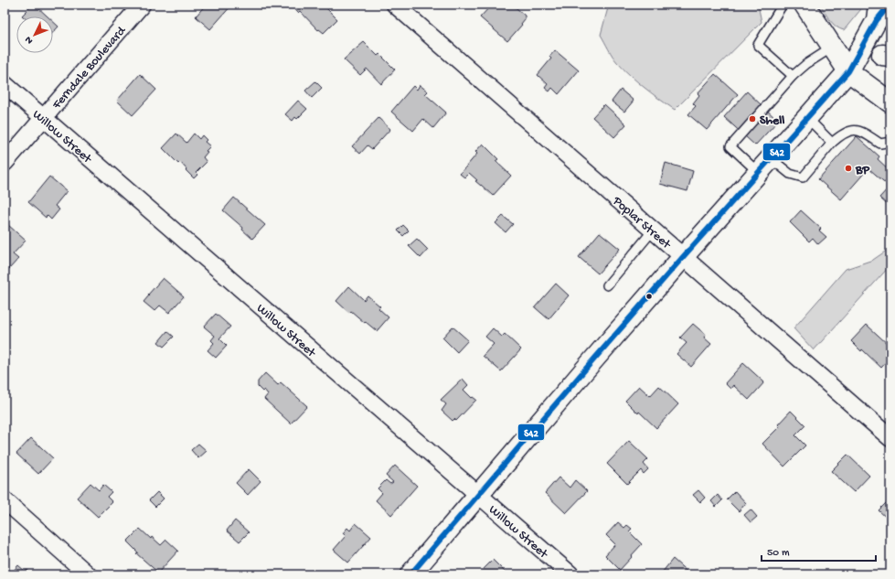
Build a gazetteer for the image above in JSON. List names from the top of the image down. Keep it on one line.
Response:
{"streets":{"street":["Ferndale Boulevard","Willow Street","Poplar Street"]},"crossings":[["Ferndale Boulevard","Willow Street"]],"places":["Shell","BP"],"lines":["transit line S42"],"scale_bar":"50 m","north":"bottom left"}
